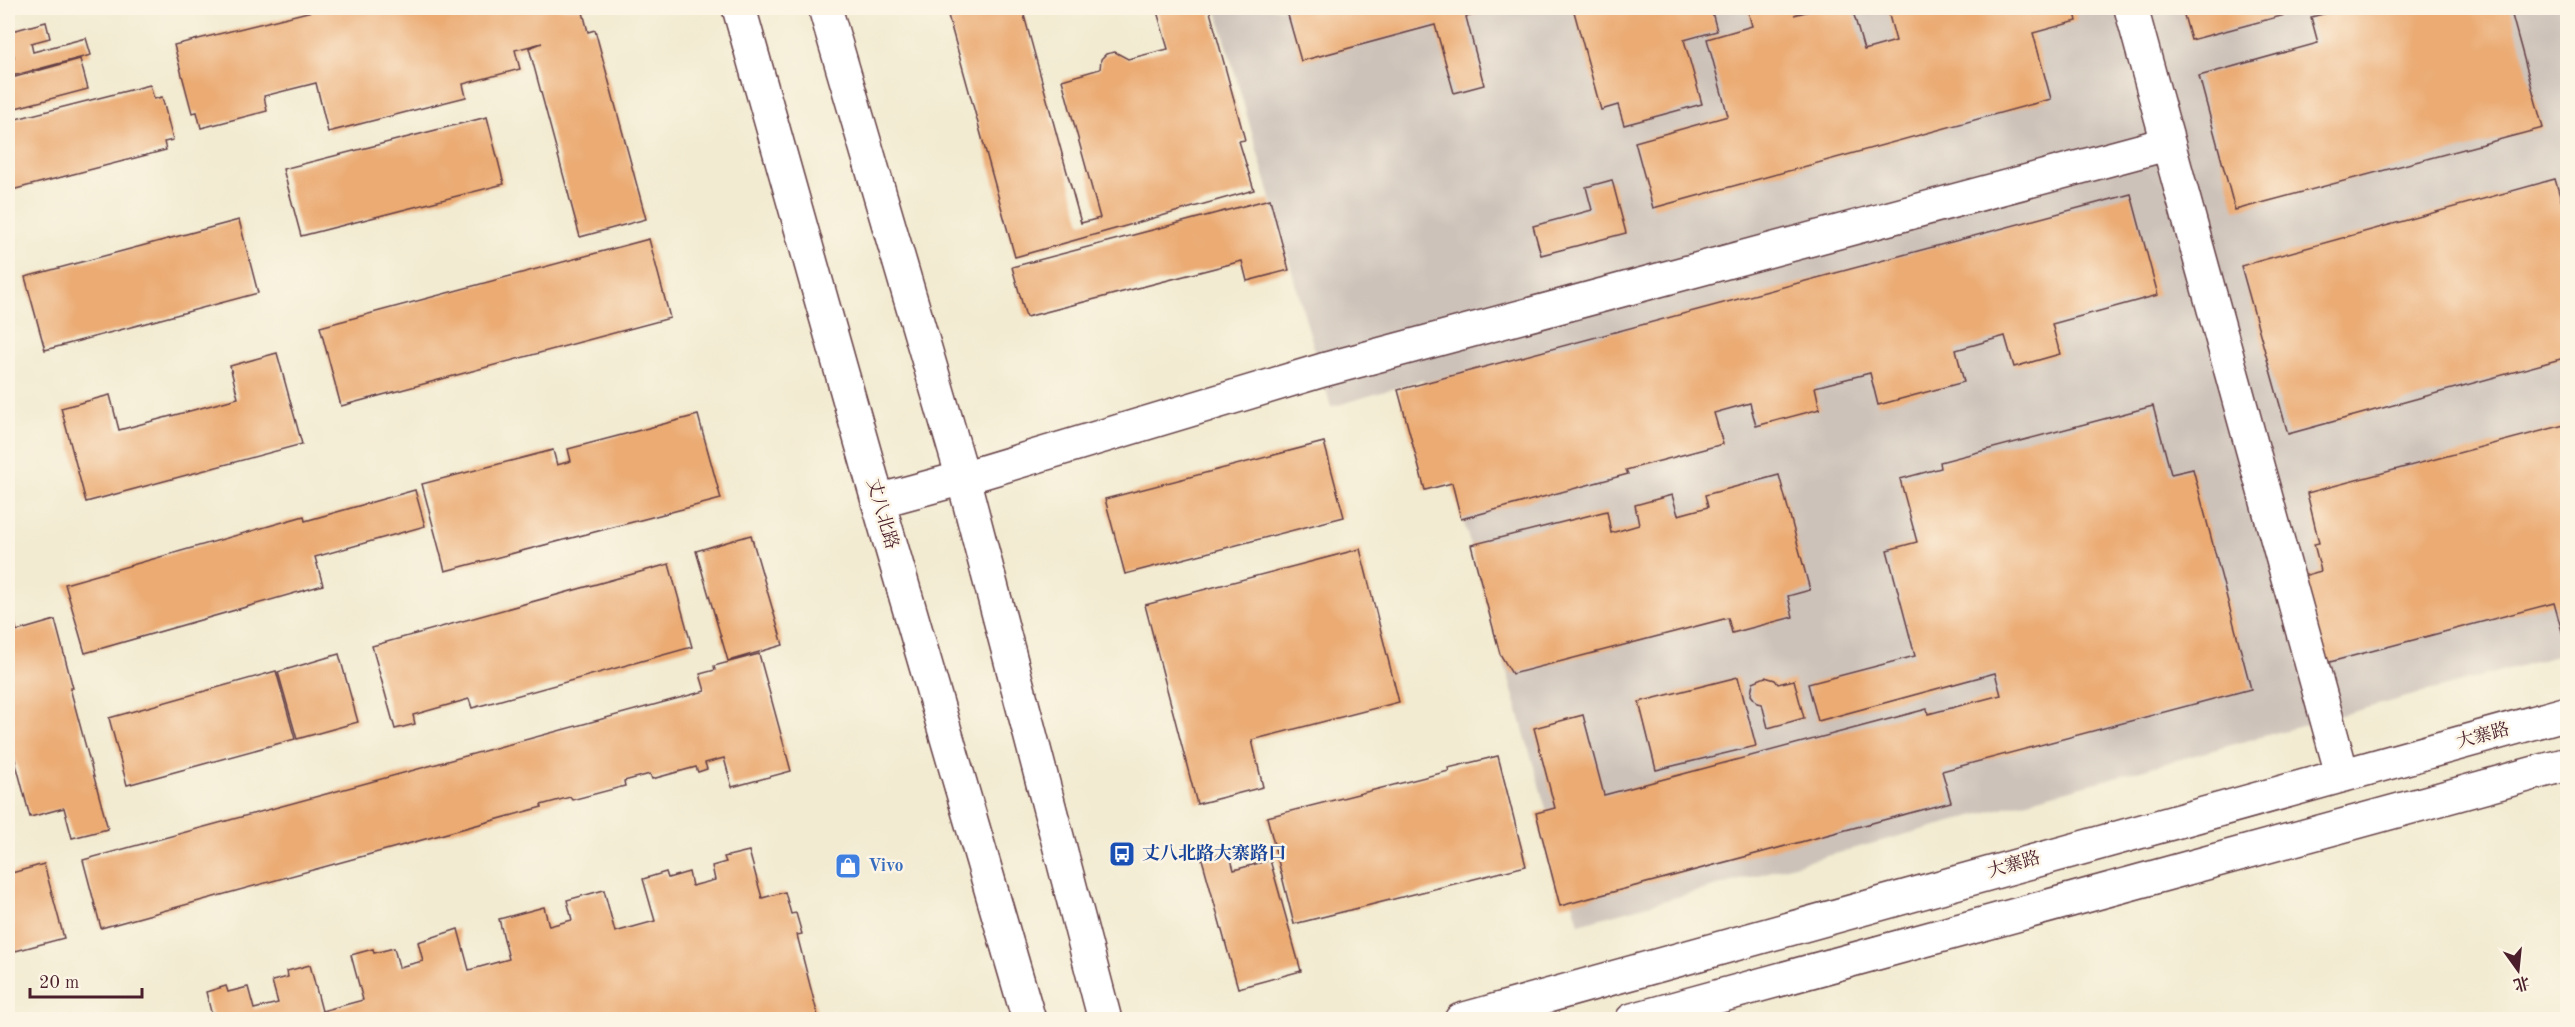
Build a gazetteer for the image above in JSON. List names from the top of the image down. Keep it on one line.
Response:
{"streets":{"main road":["丈八北路","大寨路"]},"places":{"bus stop":["丈八北路大寨路口"],"shop":["Vivo"]},"scale_bar":"20 m","north":"bottom"}
